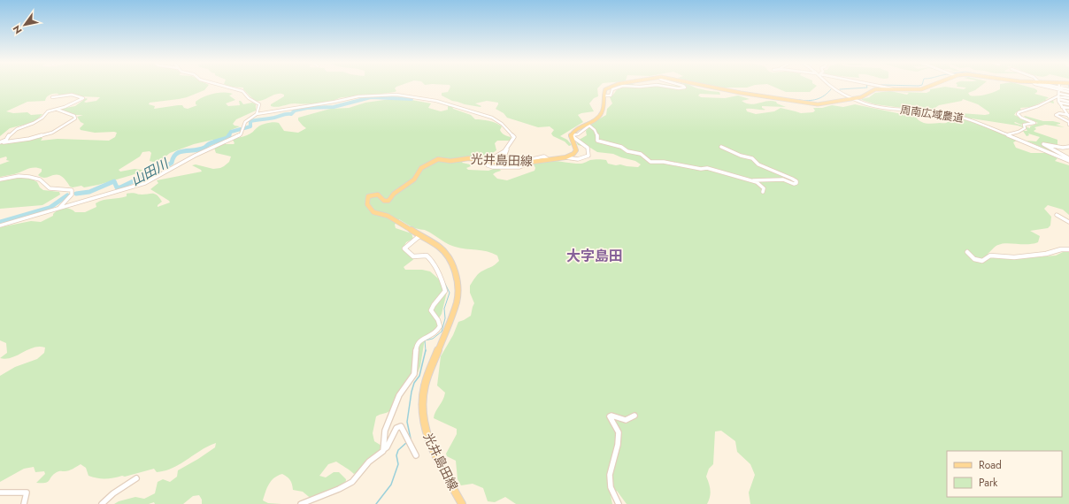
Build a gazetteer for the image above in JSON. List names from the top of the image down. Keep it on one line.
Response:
{"streets":{"main road":["光井島田線"],"street":["周南広域農道"]},"districts":["大字島田"],"water":["山田川"],"legend":["Road","Park"],"north":"bottom left"}
